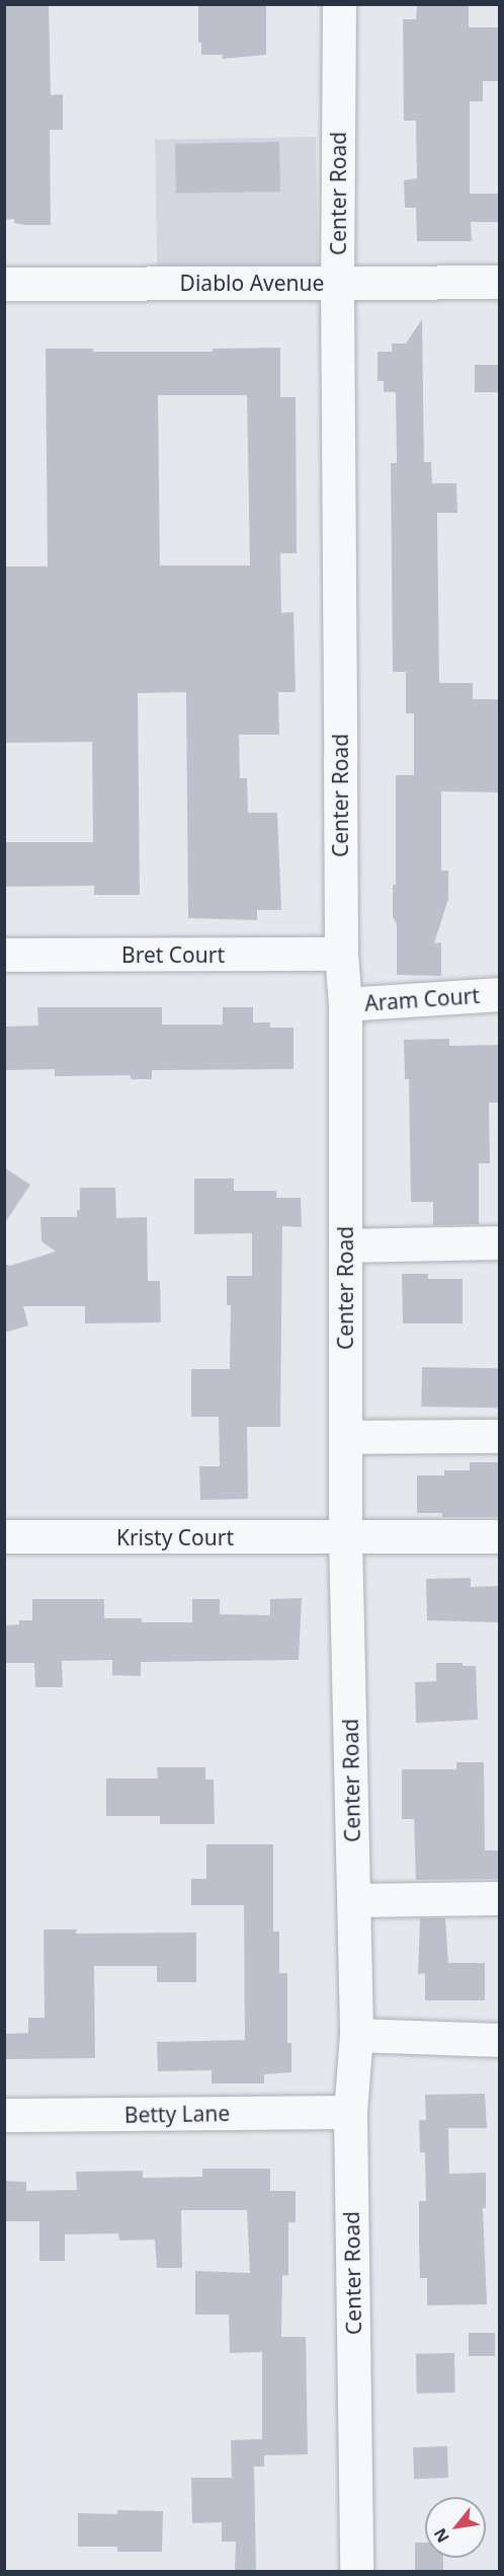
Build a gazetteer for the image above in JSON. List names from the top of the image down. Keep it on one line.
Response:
{"streets":{"street":["Center Road","Diablo Avenue","Bret Court","Aram Court","Kristy Court","Betty Lane"]},"crossings":[["Center Road","Diablo Avenue"],["Center Road","Bret Court"],["Center Road","Aram Court"],["Center Road","Kristy Court"],["Center Road","Betty Lane"]],"north":"bottom left"}
